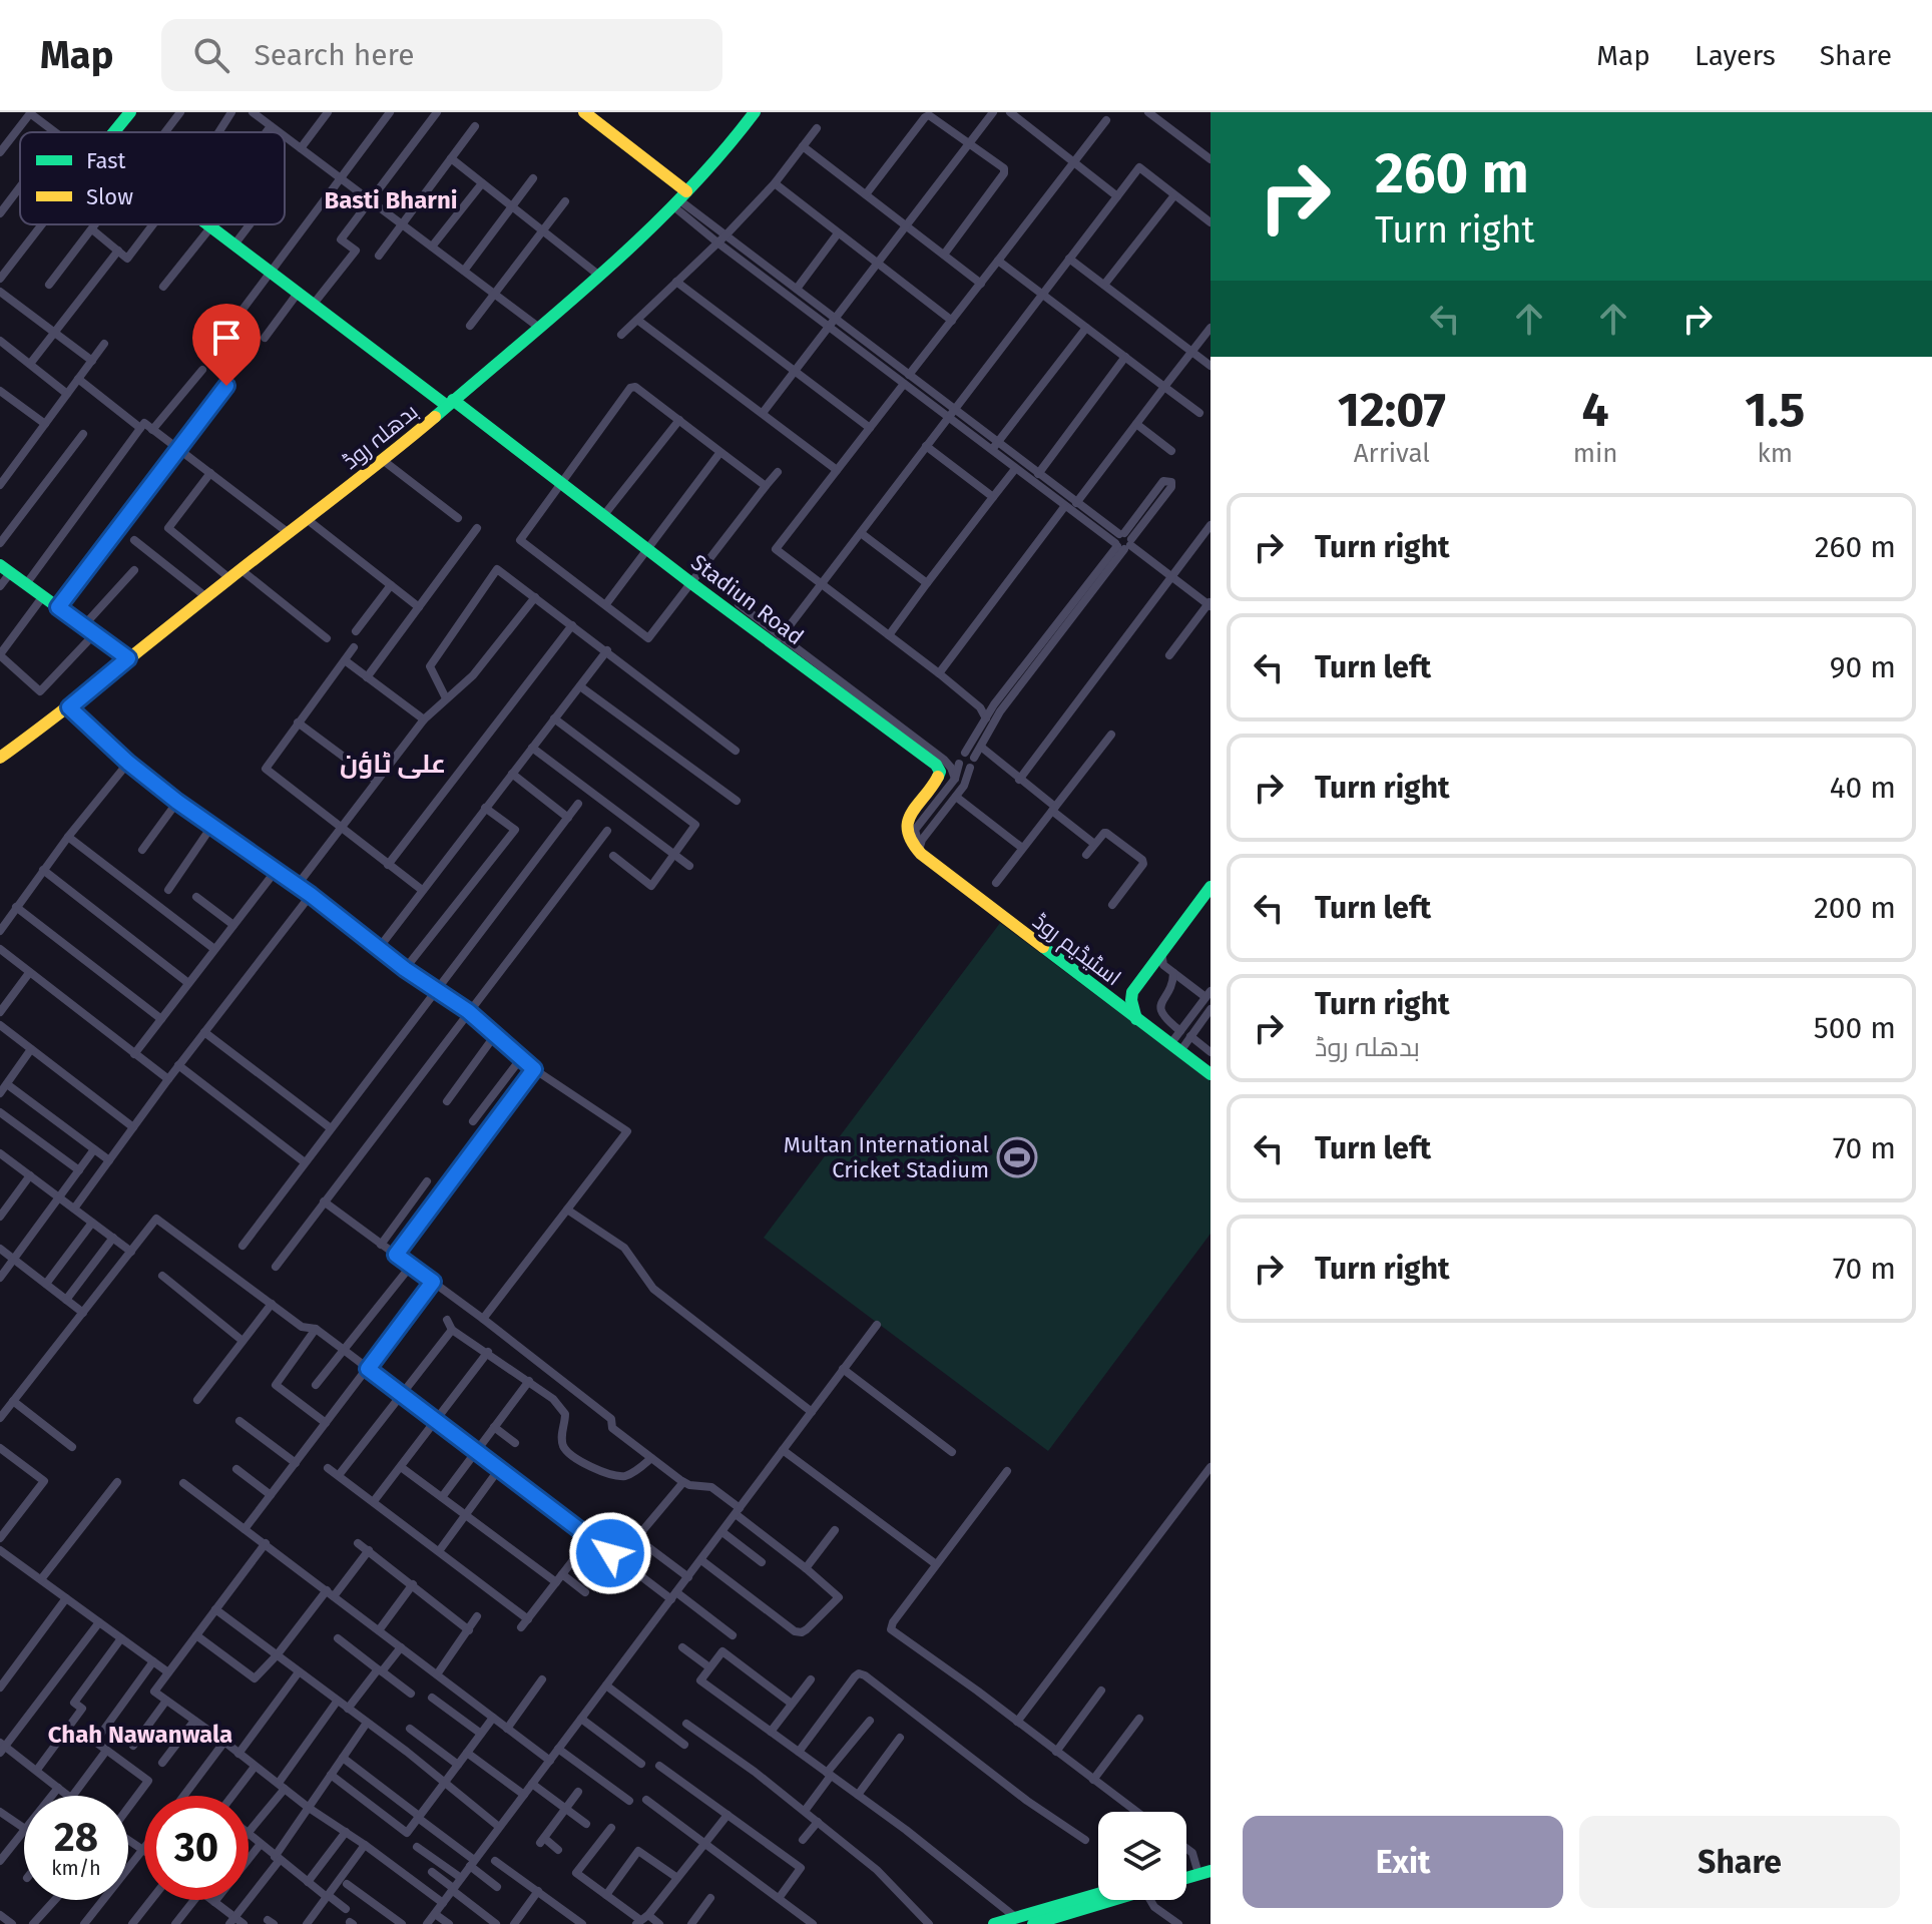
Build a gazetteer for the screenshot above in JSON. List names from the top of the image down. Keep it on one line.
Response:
{"streets":{"main road":["بدھلہ روڈ","Stadiun Road","اسٹیڈیم روڈ"]},"crossings":[["بدھلہ روڈ","Stadiun Road"],["Stadiun Road","اسٹیڈیم روڈ"]],"districts":["Basti Bharni","علی ٹاؤن","Chah Nawanwala"],"places":{"sports":["Multan International Cricket Stadium"]},"legend":["Fast","Slow"],"page":{"header":"Map","search":"Search here","nav":["Map","Layers","Share"],"turn":["260 m","Turn right"],"eta":["12:07","Arrival","4","min","1.5","km"],"list":[{"name":"Turn right","value":"260 m"},{"name":"Turn left","value":"90 m"},{"name":"Turn right","value":"40 m"},{"name":"Turn left","value":"200 m"},{"name":"Turn right","note":"بدھلہ روڈ","value":"500 m"},{"name":"Turn left","value":"70 m"},{"name":"Turn right","value":"70 m"}],"speed":"28 km/h","limit":"30","buttons":["Exit","Share"]}}
